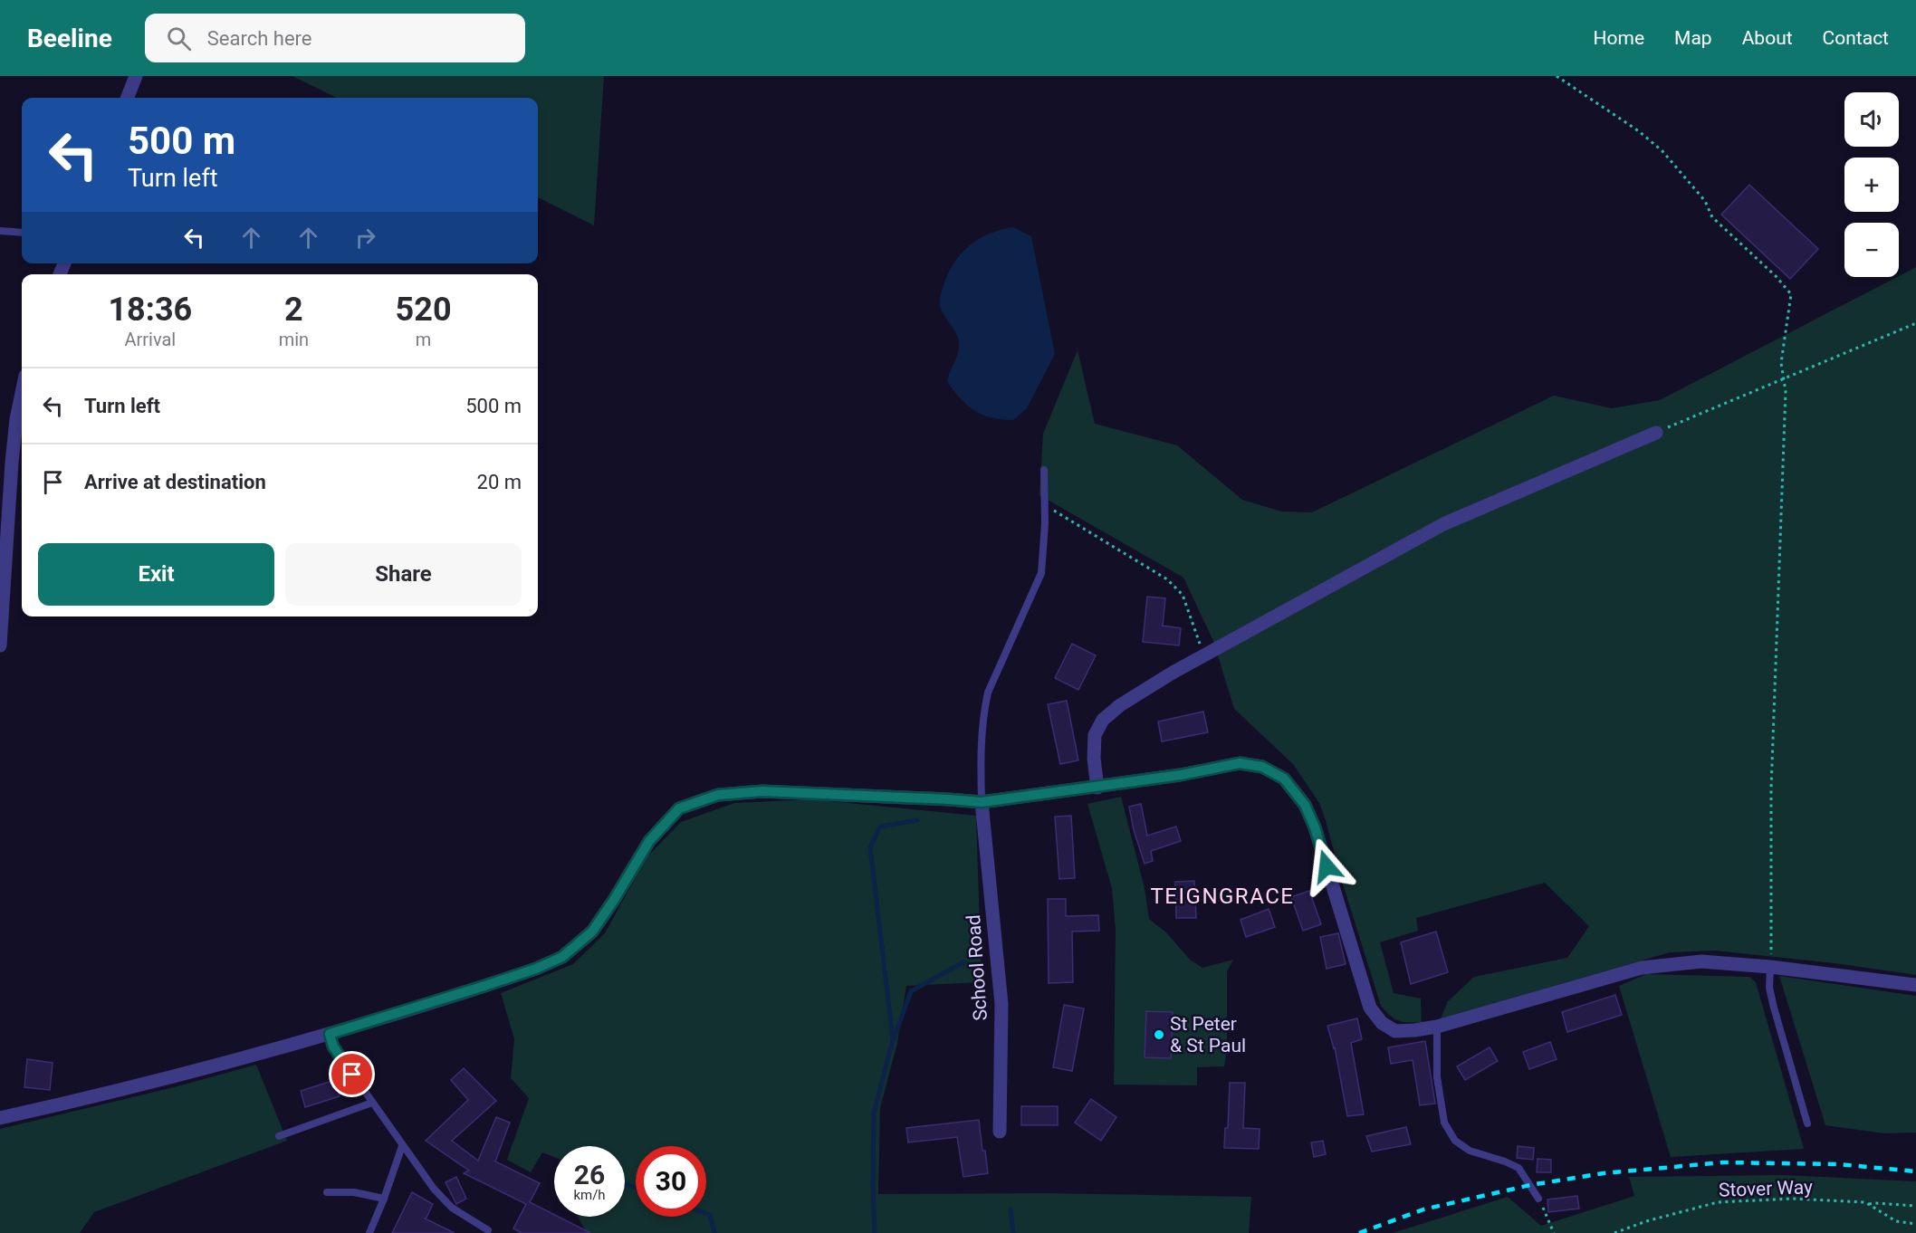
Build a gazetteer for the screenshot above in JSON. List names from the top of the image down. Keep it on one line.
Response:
{"streets":{"street":["School Road"],"path":["Stover Way"]},"districts":["TEIGNGRACE"],"places":["St Peter & St Paul"],"page":{"header":"Beeline","search":"Search here","nav":["Home","Map","About","Contact"],"map_buttons":["+","−"],"turn":["500 m","Turn left"],"eta":["18:36","Arrival","2","min","520","m"],"list":[{"name":"Turn left","value":"500 m"},{"name":"Arrive at destination","value":"20 m"}],"buttons":["Exit","Share"],"speed":"26 km/h","limit":"30"}}
